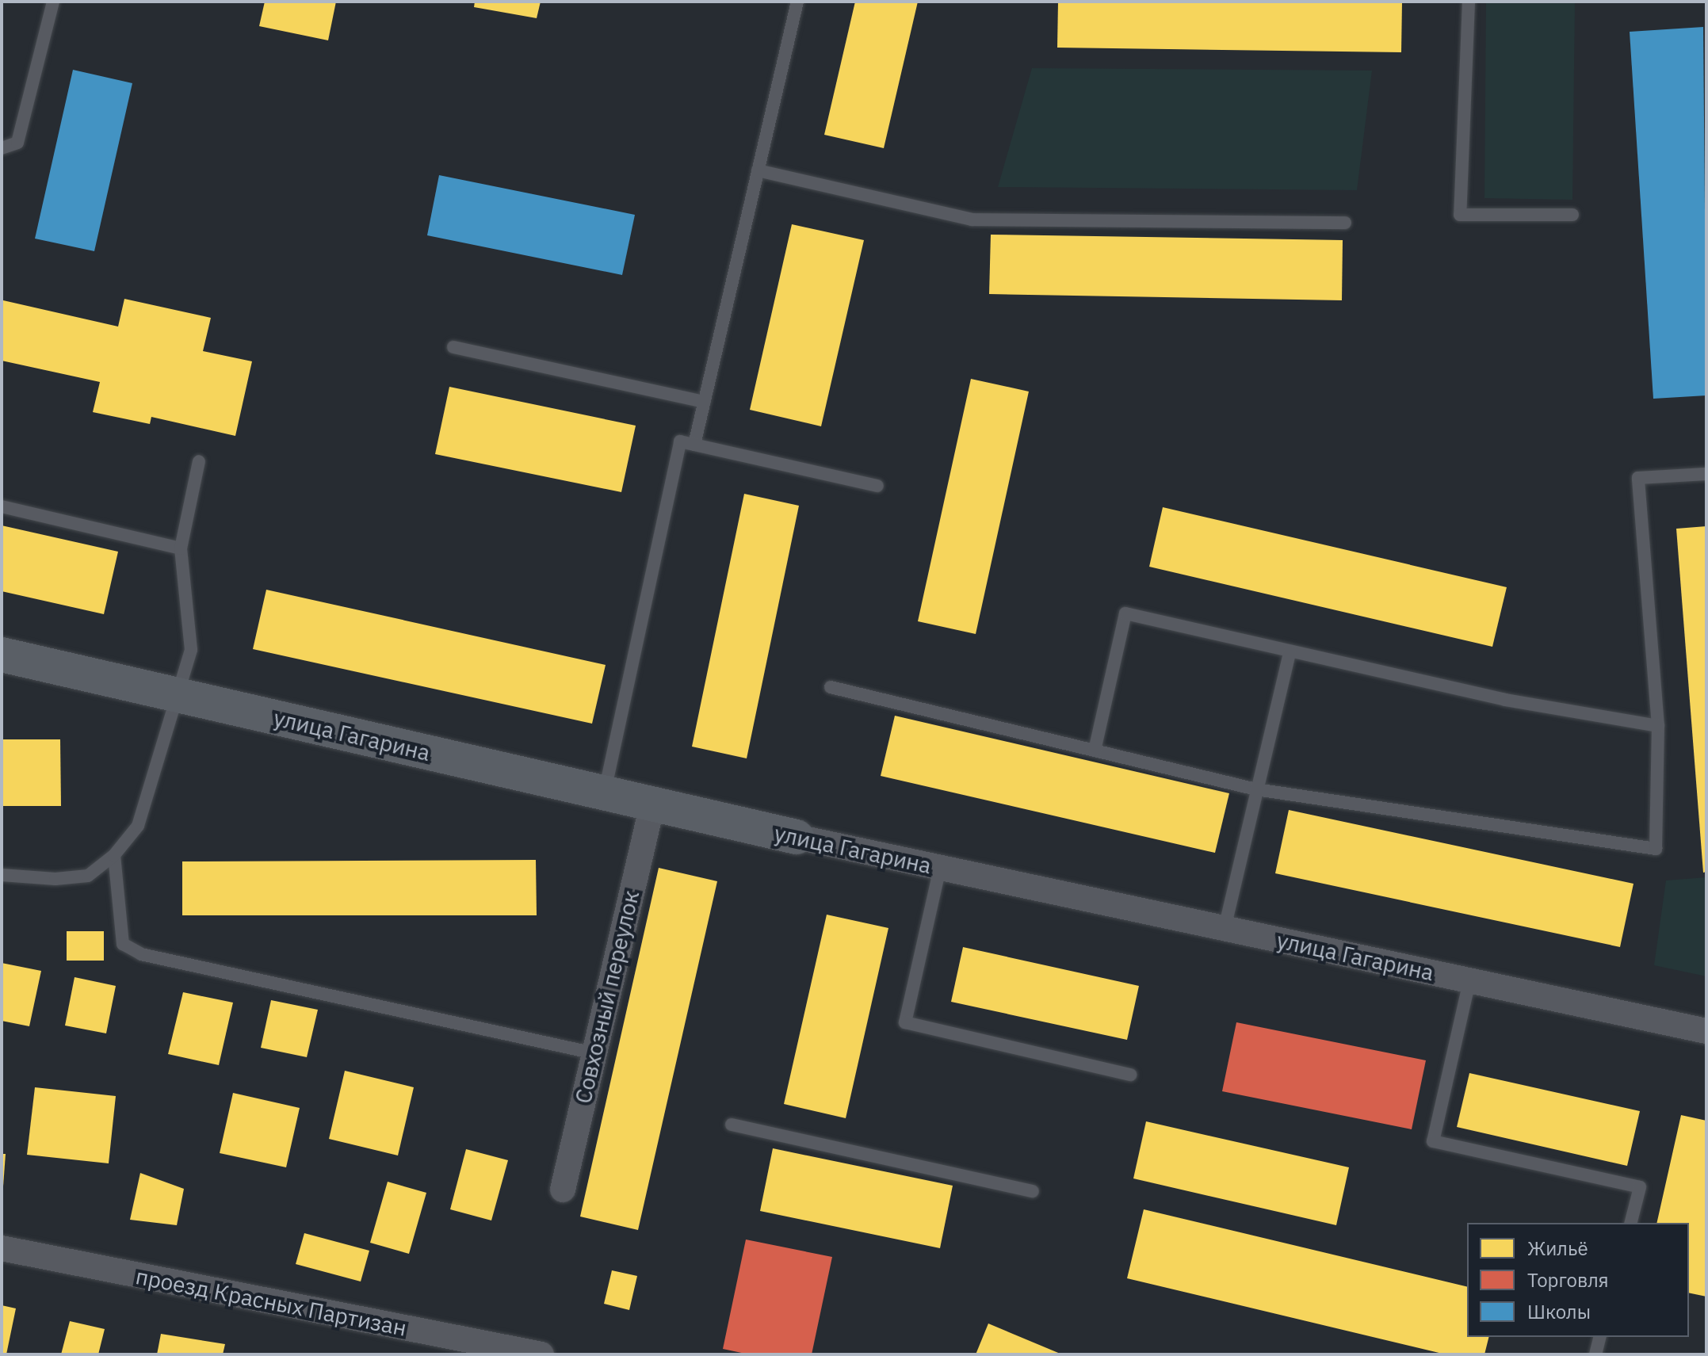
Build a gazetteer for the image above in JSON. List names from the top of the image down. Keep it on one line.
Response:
{"streets":{"street":["улица Гагарина","Совхозный переулок","проезд Красных Партизан"]},"crossings":[["улица Гагарина","Совхозный переулок"]],"legend":["Жильё","Торговля","Школы"]}
